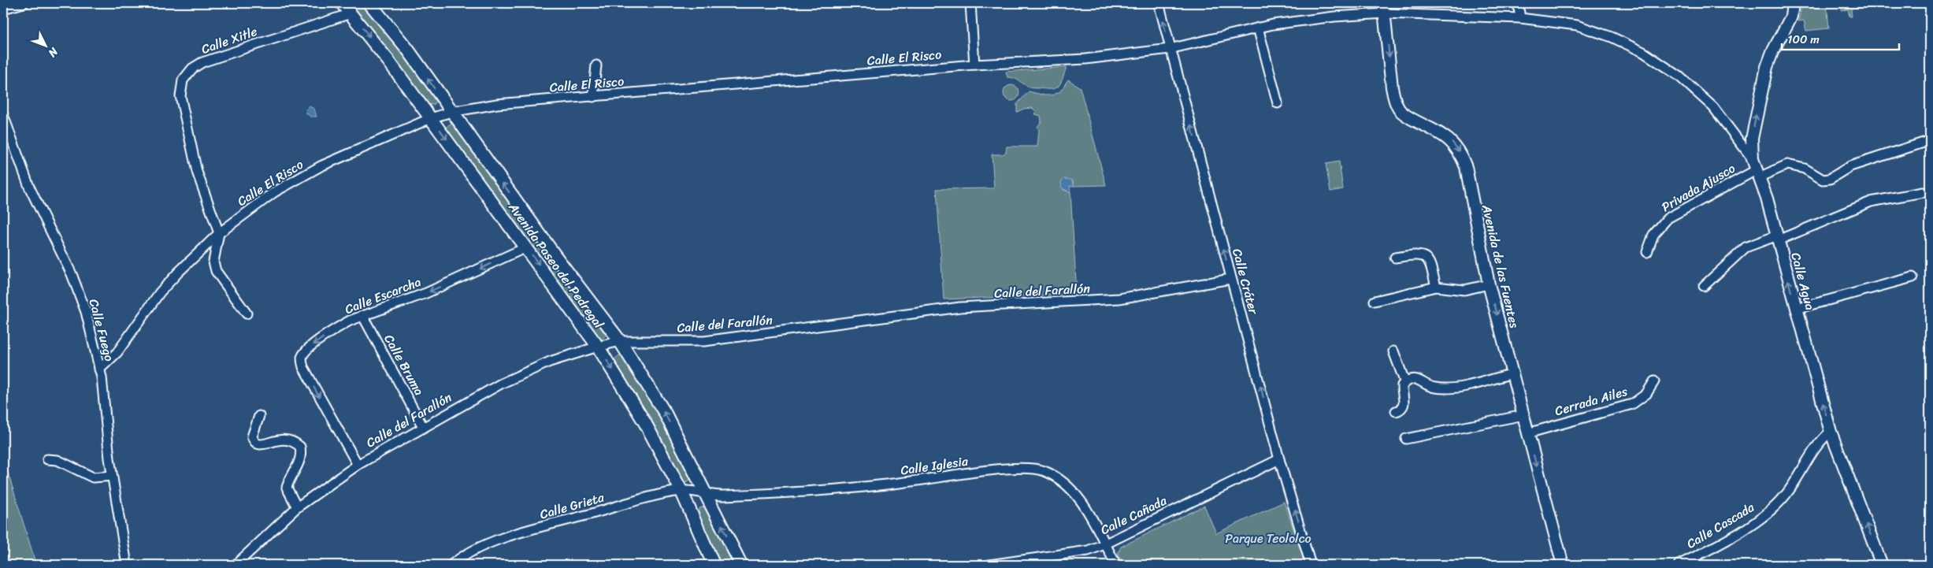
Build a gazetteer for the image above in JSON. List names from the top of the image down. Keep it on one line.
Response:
{"streets":{"main road":["Avenida Paseo del Pedregal"],"street":["Calle Xitle","Calle El Risco","Privada Ajusco","Avenida de las Fuentes","Calle Cráter","Calle Agua","Calle del Farallón","Calle Escarcha","Calle Fuego","Calle Bruma","Cerrada Ailes","Calle Iglesia","Calle Grieta","Calle Cañada","Calle Cascada"]},"crossings":[["Calle Xitle","Calle El Risco"],["Calle Xitle","Avenida Paseo del Pedregal"],["Calle El Risco","Avenida Paseo del Pedregal"],["Calle El Risco","Avenida de las Fuentes"],["Calle El Risco","Calle Cráter"],["Calle El Risco","Calle Agua"],["Calle El Risco","Calle Fuego"],["Privada Ajusco","Calle Agua"],["Avenida Paseo del Pedregal","Calle del Farallón"],["Avenida Paseo del Pedregal","Calle Escarcha"],["Avenida Paseo del Pedregal","Calle Iglesia"],["Avenida Paseo del Pedregal","Calle Grieta"],["Avenida de las Fuentes","Cerrada Ailes"],["Calle Cráter","Calle del Farallón"],["Calle Cráter","Calle Cañada"],["Calle Agua","Calle Cascada"],["Calle del Farallón","Calle Escarcha"],["Calle del Farallón","Calle Bruma"],["Calle Escarcha","Calle Bruma"],["Calle Iglesia","Calle Grieta"],["Calle Iglesia","Calle Cañada"]],"one_way":["Avenida de las Fuentes","Calle Cráter","Calle Agua"],"parks":["Parque Teololco"],"scale_bar":"100 m","north":"bottom right"}
